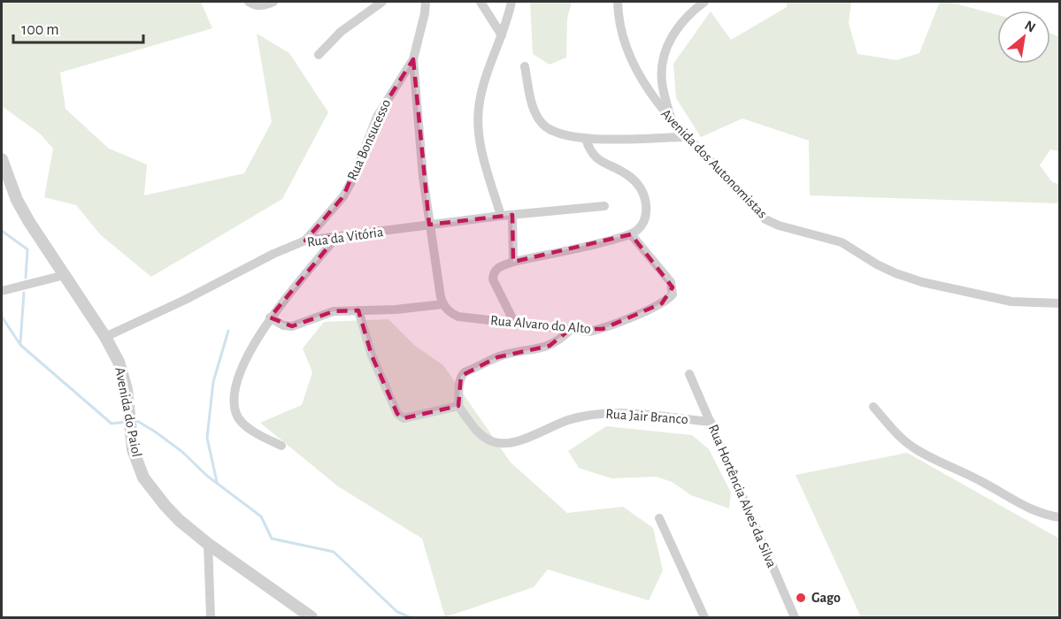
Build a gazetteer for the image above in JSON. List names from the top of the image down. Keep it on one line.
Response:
{"streets":{"street":["Rua Bonsucesso","Avenida dos Autonomistas","Rua da Vitória","Rua Alvaro do Alto","Avenida do Paiol","Rua Jair Branco","Rua Hortência Alves da Silva"]},"crossings":[["Rua Bonsucesso","Rua da Vitória"],["Rua da Vitória","Avenida do Paiol"],["Rua Jair Branco","Rua Hortência Alves da Silva"]],"places":["Gago"],"scale_bar":"100 m","north":"top right"}
